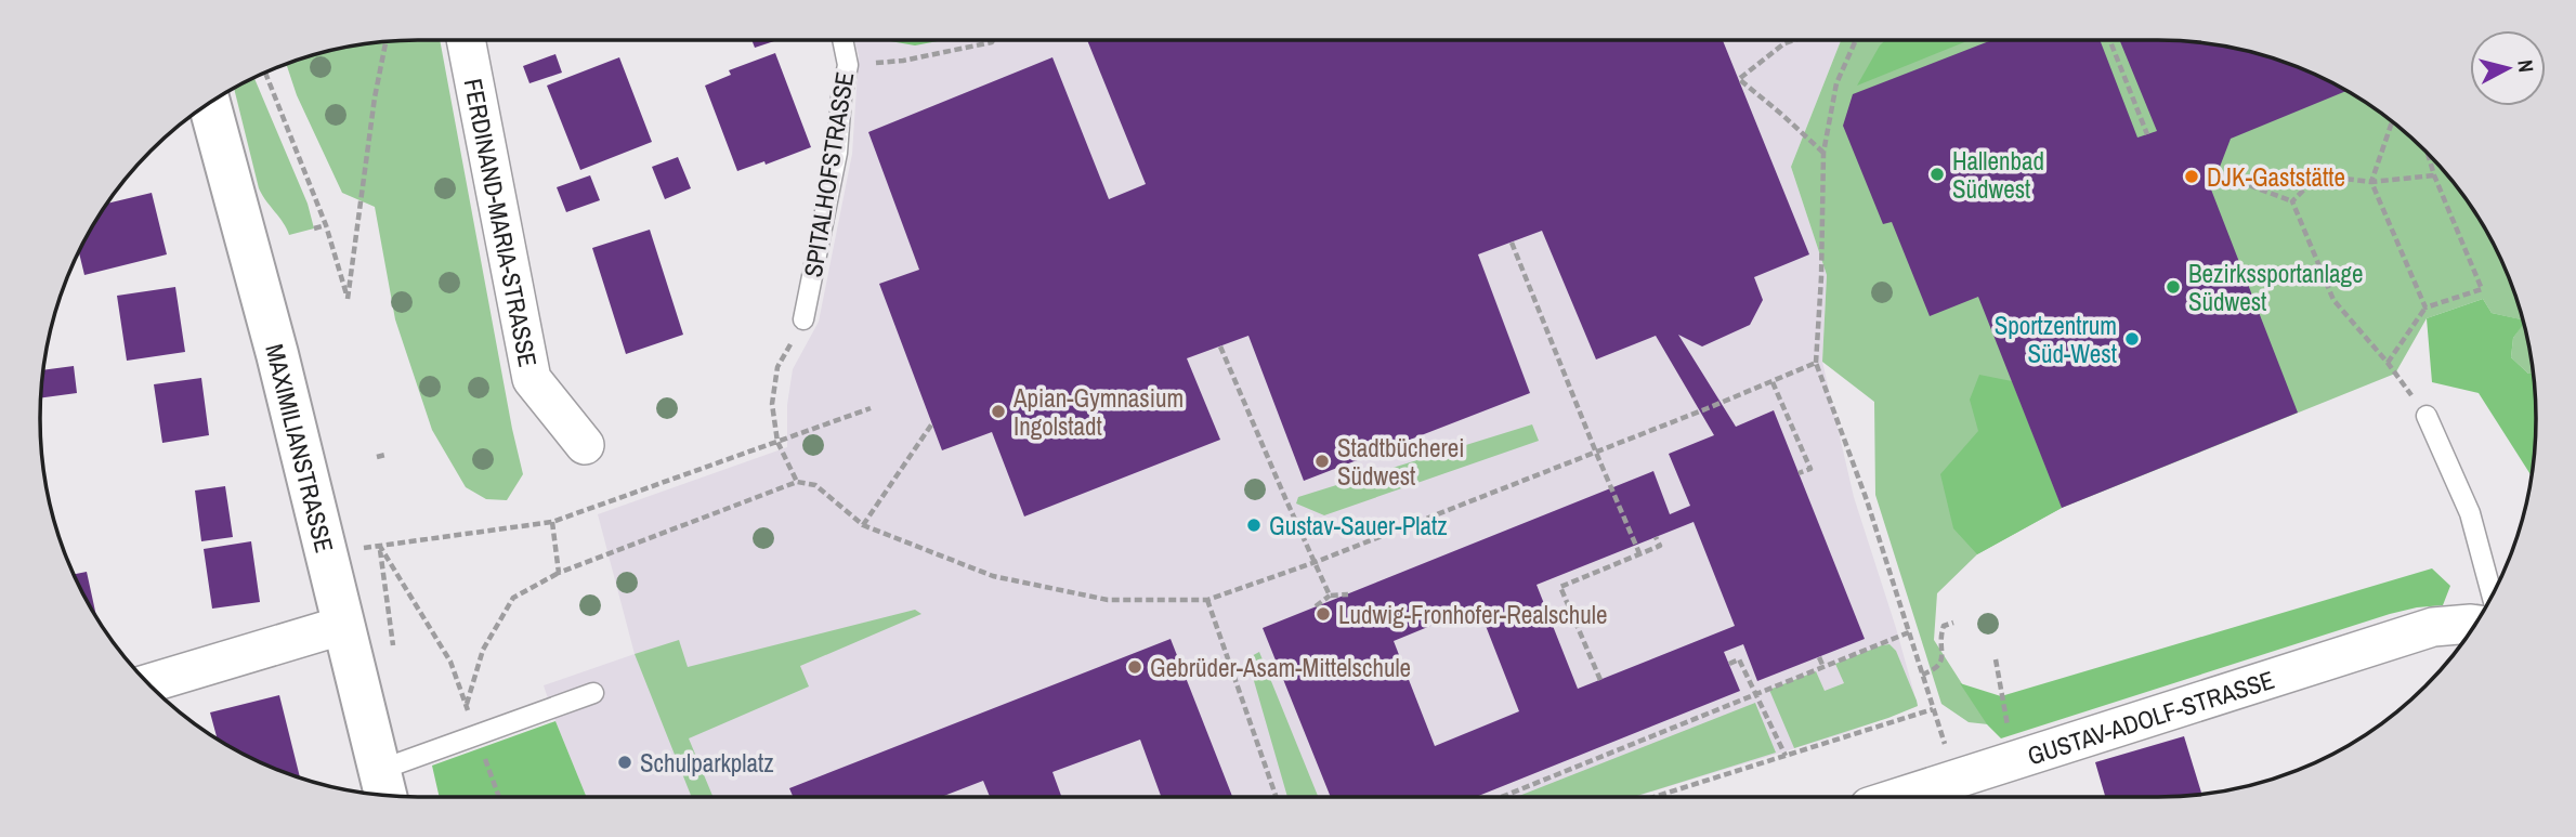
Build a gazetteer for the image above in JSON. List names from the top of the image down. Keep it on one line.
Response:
{"streets":{"street":["FERDINAND-MARIA-STRASSE","MAXIMILIANSTRASSE","GUSTAV-ADOLF-STRASSE"],"lane":["SPITALHOFSTRASSE"]},"places":["Hallenbad Südwest","DJK-Gaststätte","Bezirkssportanlage Südwest","Sportzentrum Süd-West","Apian-Gymnasium Ingolstadt","Stadtbücherei Südwest","Gustav-Sauer-Platz","Ludwig-Fronhofer-Realschule","Gebrüder-Asam-Mittelschule","Schulparkplatz"],"north":"right"}
